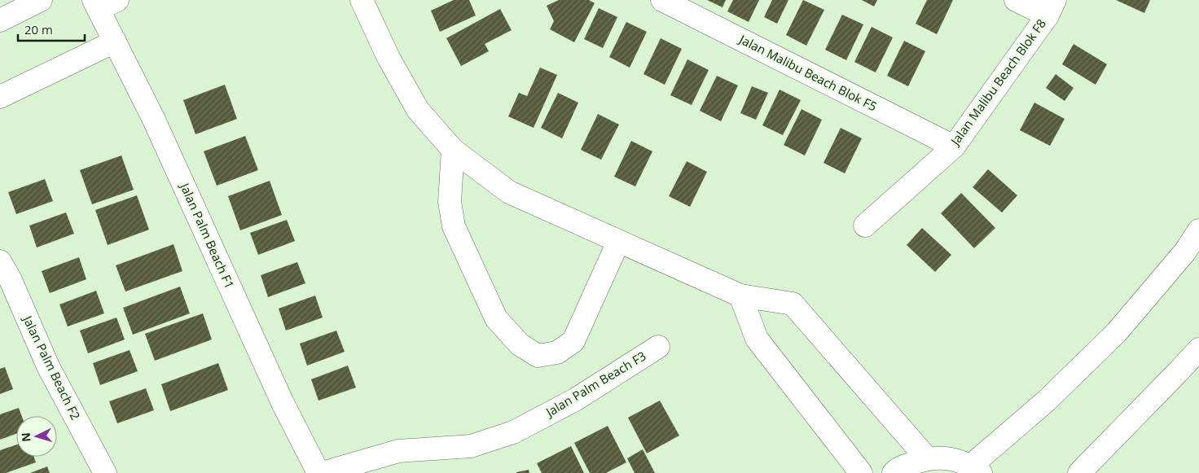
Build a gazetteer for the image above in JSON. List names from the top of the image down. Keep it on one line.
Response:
{"streets":{"street":["Jalan Malibu Beach Blok F5","Jalan Malibu Beach Blok F8","Jalan Palm Beach F1","Jalan Palm Beach F2","Jalan Palm Beach F3"]},"crossings":[["Jalan Malibu Beach Blok F5","Jalan Malibu Beach Blok F8"]],"scale_bar":"20 m","north":"left"}
